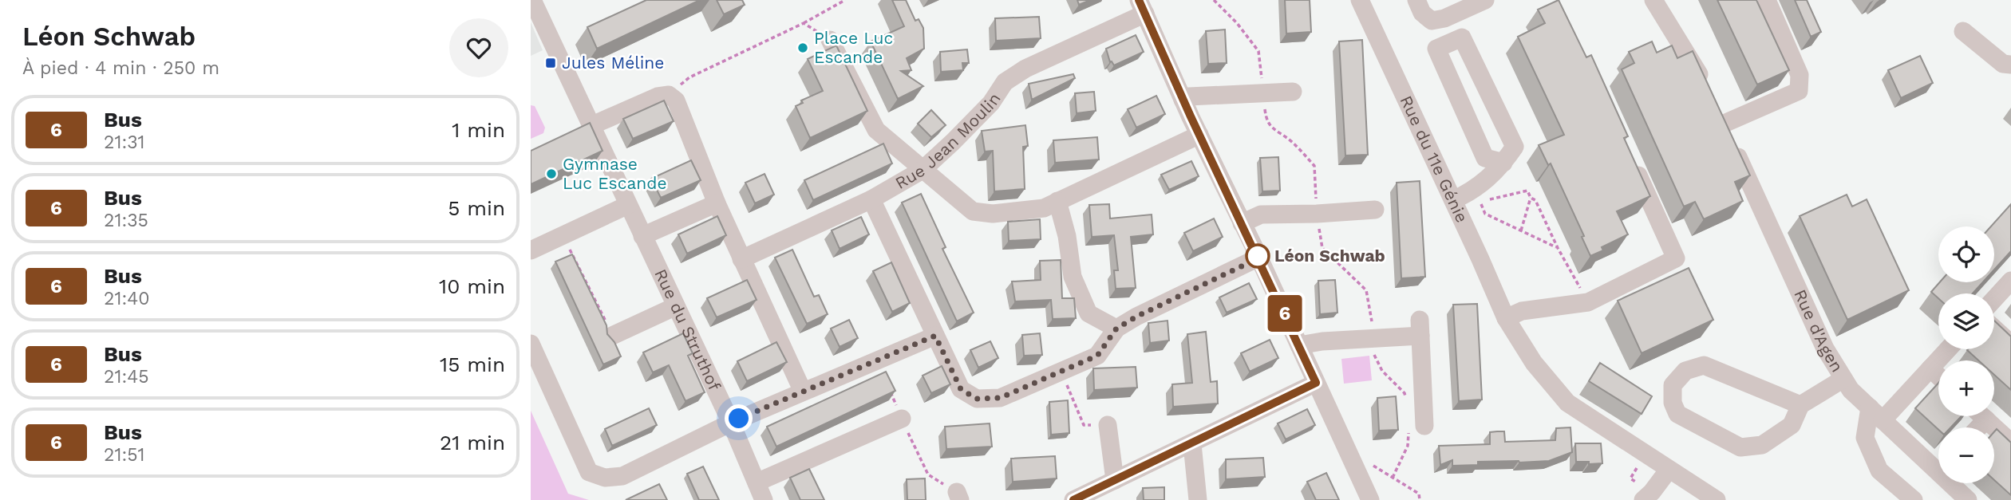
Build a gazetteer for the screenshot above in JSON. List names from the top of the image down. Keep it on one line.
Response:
{"streets":{"street":["Rue Jean Moulin","Rue du 11e Génie","Rue du Struthof","Rue d'Agen"]},"places":{"other":["Place Luc Escande","Gymnase Luc Escande","Léon Schwab"],"transit":["Jules Méline"]},"lines":["bus line 6"],"page":{"heading":["Léon Schwab","À pied · 4 min · 250 m"],"on_map":"6","list":[{"mark":"6","name":"Bus","note":"21:31","value":"1 min"},{"mark":"6","name":"Bus","note":"21:35","value":"5 min"},{"mark":"6","name":"Bus","note":"21:40","value":"10 min"},{"mark":"6","name":"Bus","note":"21:45","value":"15 min"},{"mark":"6","name":"Bus","note":"21:51","value":"21 min"}],"map_buttons":["+","−"]}}
